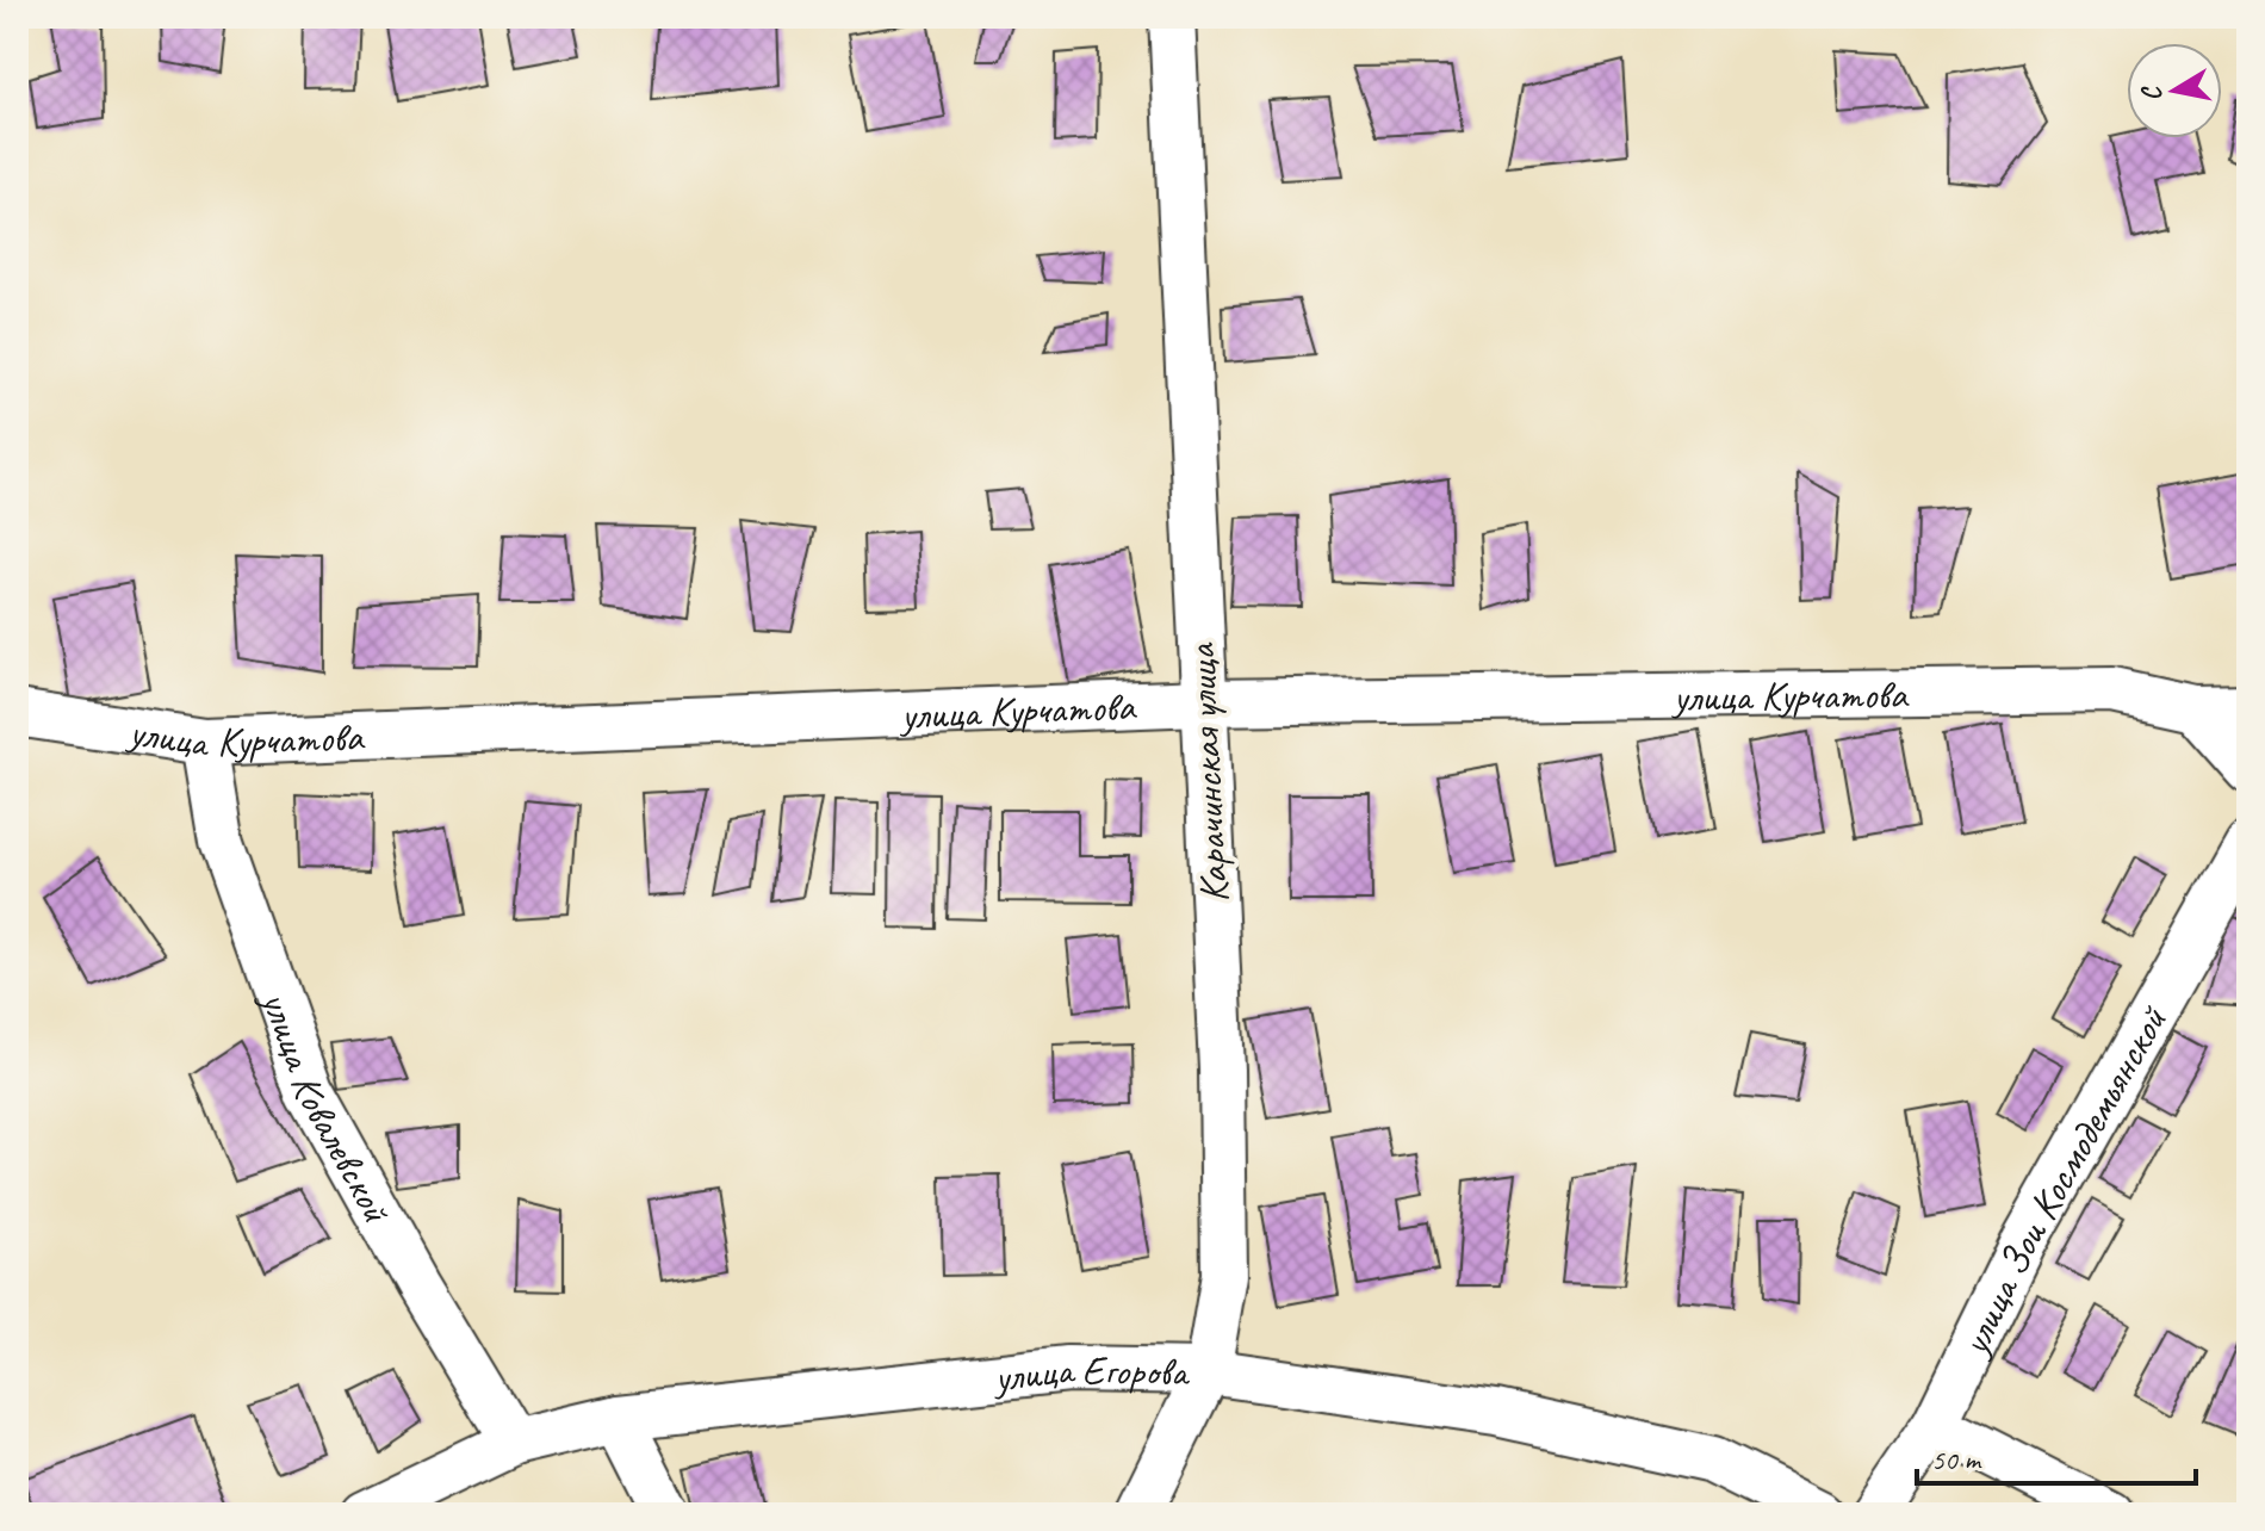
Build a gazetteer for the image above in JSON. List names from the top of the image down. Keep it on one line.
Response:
{"streets":{"street":["улица Курчатова","Карачинская улица","улица Ковалевской","улица Зои Космодемьянской","улица Егорова"]},"crossings":[["улица Курчатова","Карачинская улица"],["улица Курчатова","улица Ковалевской"],["Карачинская улица","улица Егорова"],["улица Ковалевской","улица Егорова"]],"scale_bar":"50 m","north":"left"}
